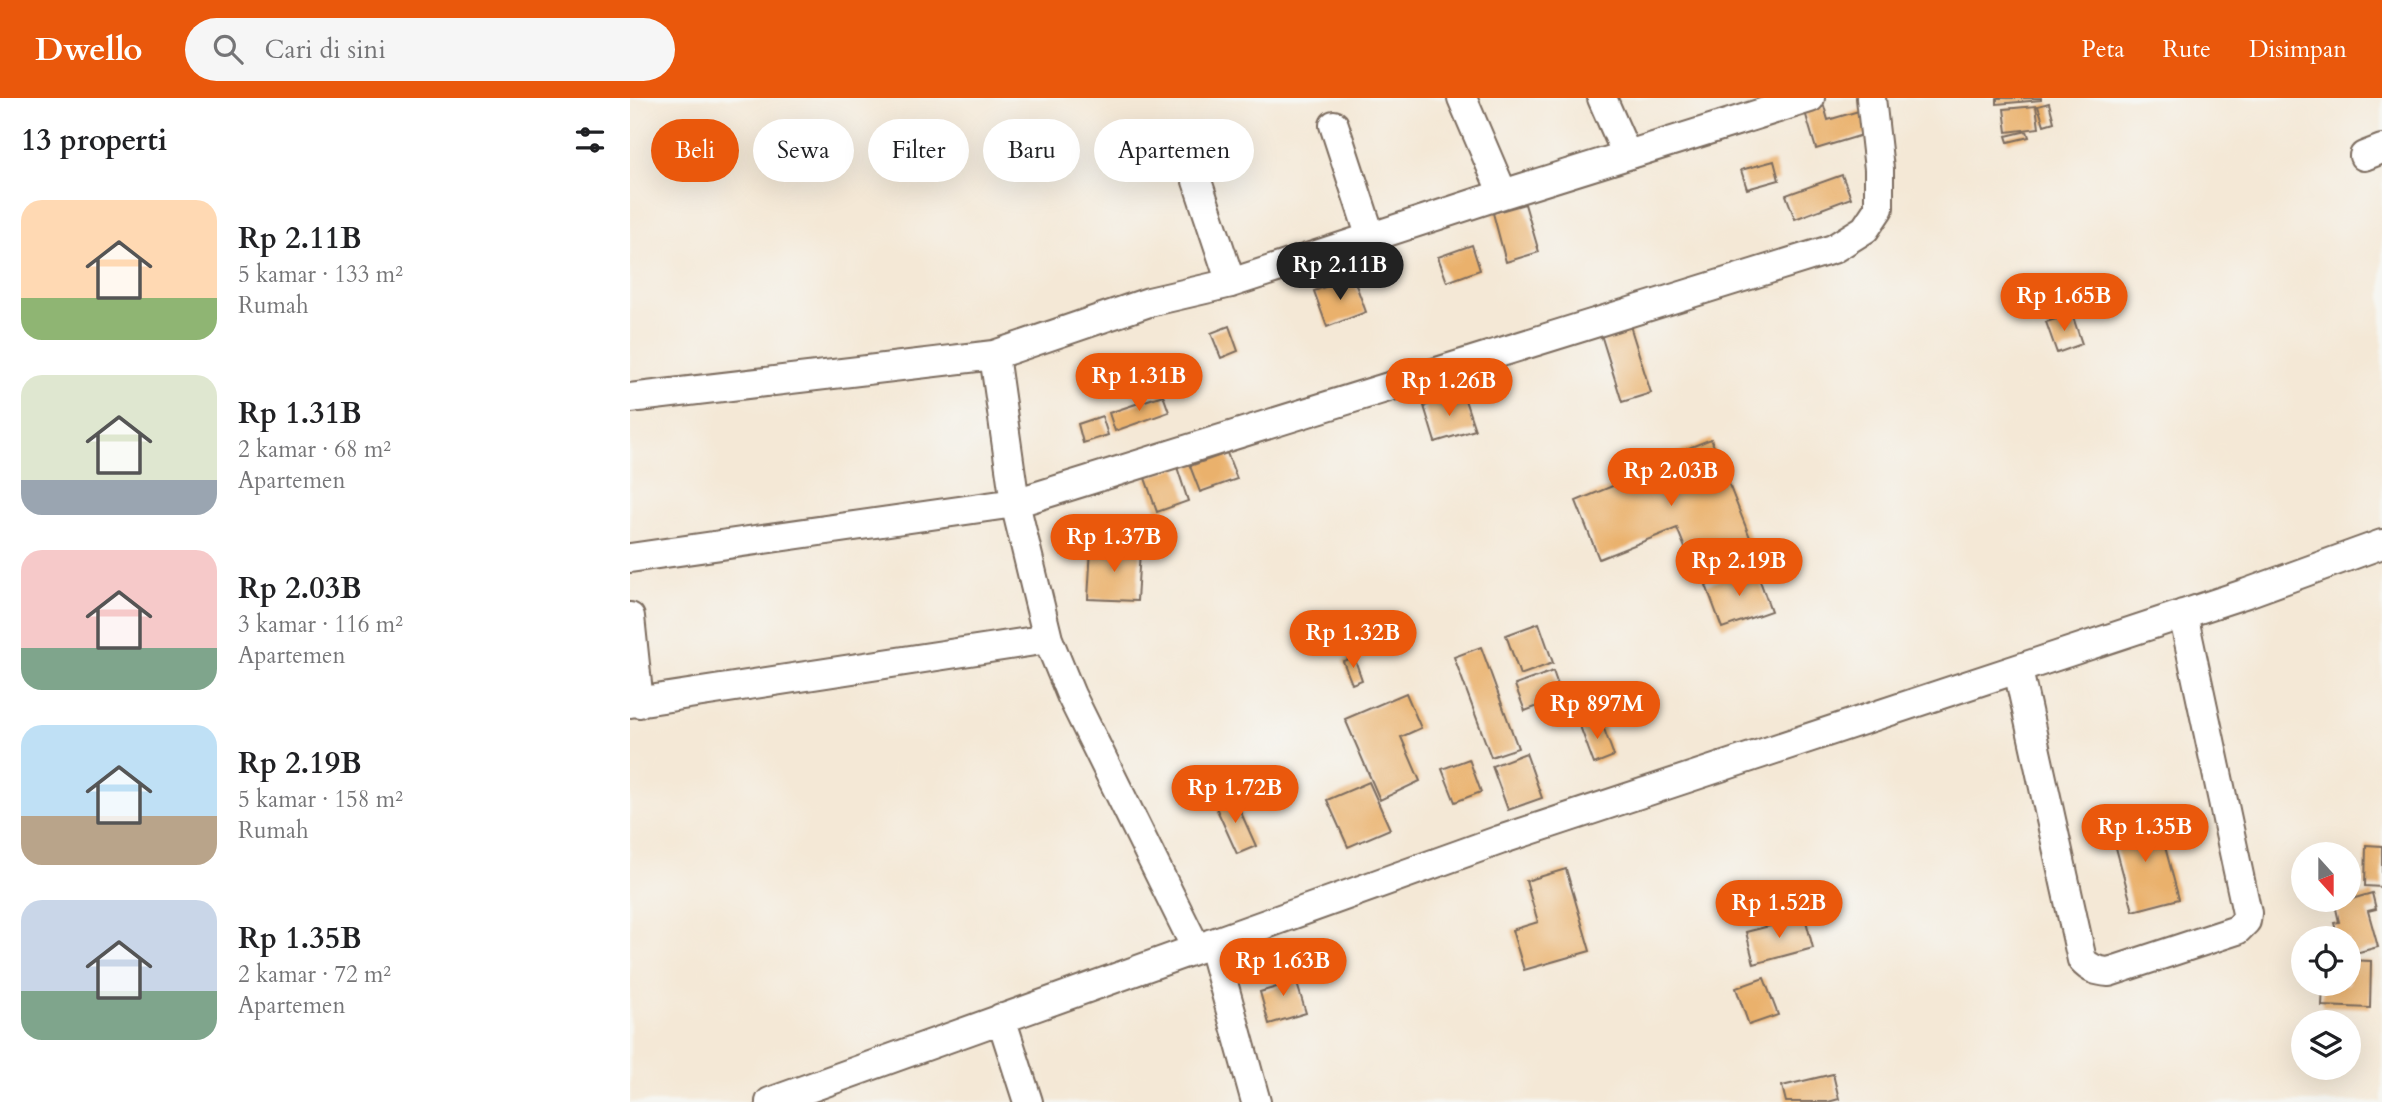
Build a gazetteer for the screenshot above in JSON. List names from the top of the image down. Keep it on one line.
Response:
{"north":"bottom","page":{"header":"Dwello","search":"Cari di sini","nav":["Peta","Rute","Disimpan"],"heading":"13 properti","chip":["Beli","Sewa","Filter","Baru","Apartemen"],"list":[{"name":"Rp 2.11B","note":"5 kamar · 133 m² · Rumah"},{"name":"Rp 1.31B","note":"2 kamar · 68 m² · Apartemen"},{"name":"Rp 2.03B","note":"3 kamar · 116 m² · Apartemen"},{"name":"Rp 2.19B","note":"5 kamar · 158 m² · Rumah"},{"name":"Rp 1.35B","note":"2 kamar · 72 m² · Apartemen"}],"price":["Rp 2.11B","Rp 1.65B","Rp 1.31B","Rp 1.26B","Rp 2.03B","Rp 1.37B","Rp 2.19B","Rp 1.32B","Rp 897M","Rp 1.72B","Rp 1.35B","Rp 1.52B","Rp 1.63B"]}}
